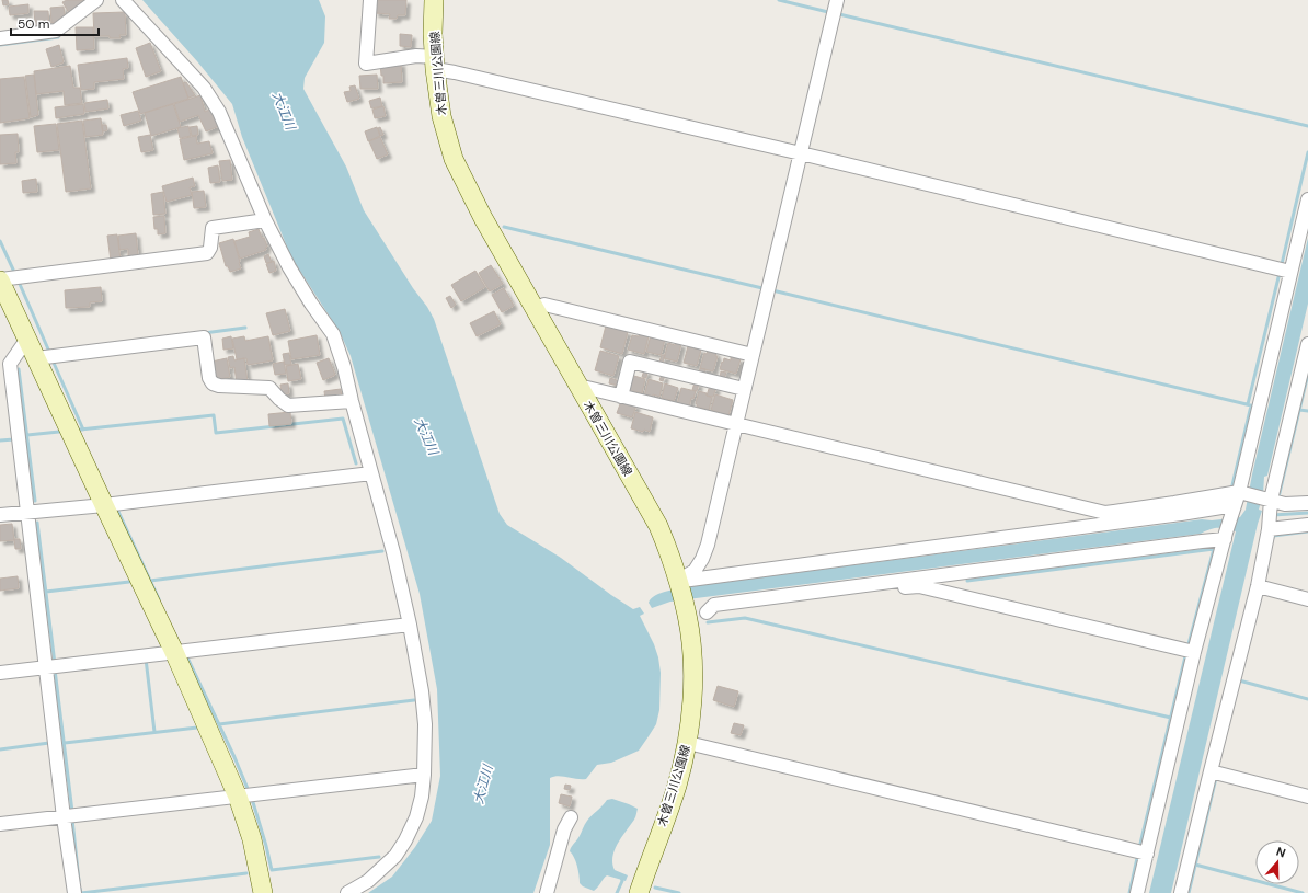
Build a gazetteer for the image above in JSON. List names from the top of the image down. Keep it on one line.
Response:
{"streets":{"main road":["木曽三川公園線"]},"water":["大江川"],"scale_bar":"50 m","north":"top"}
